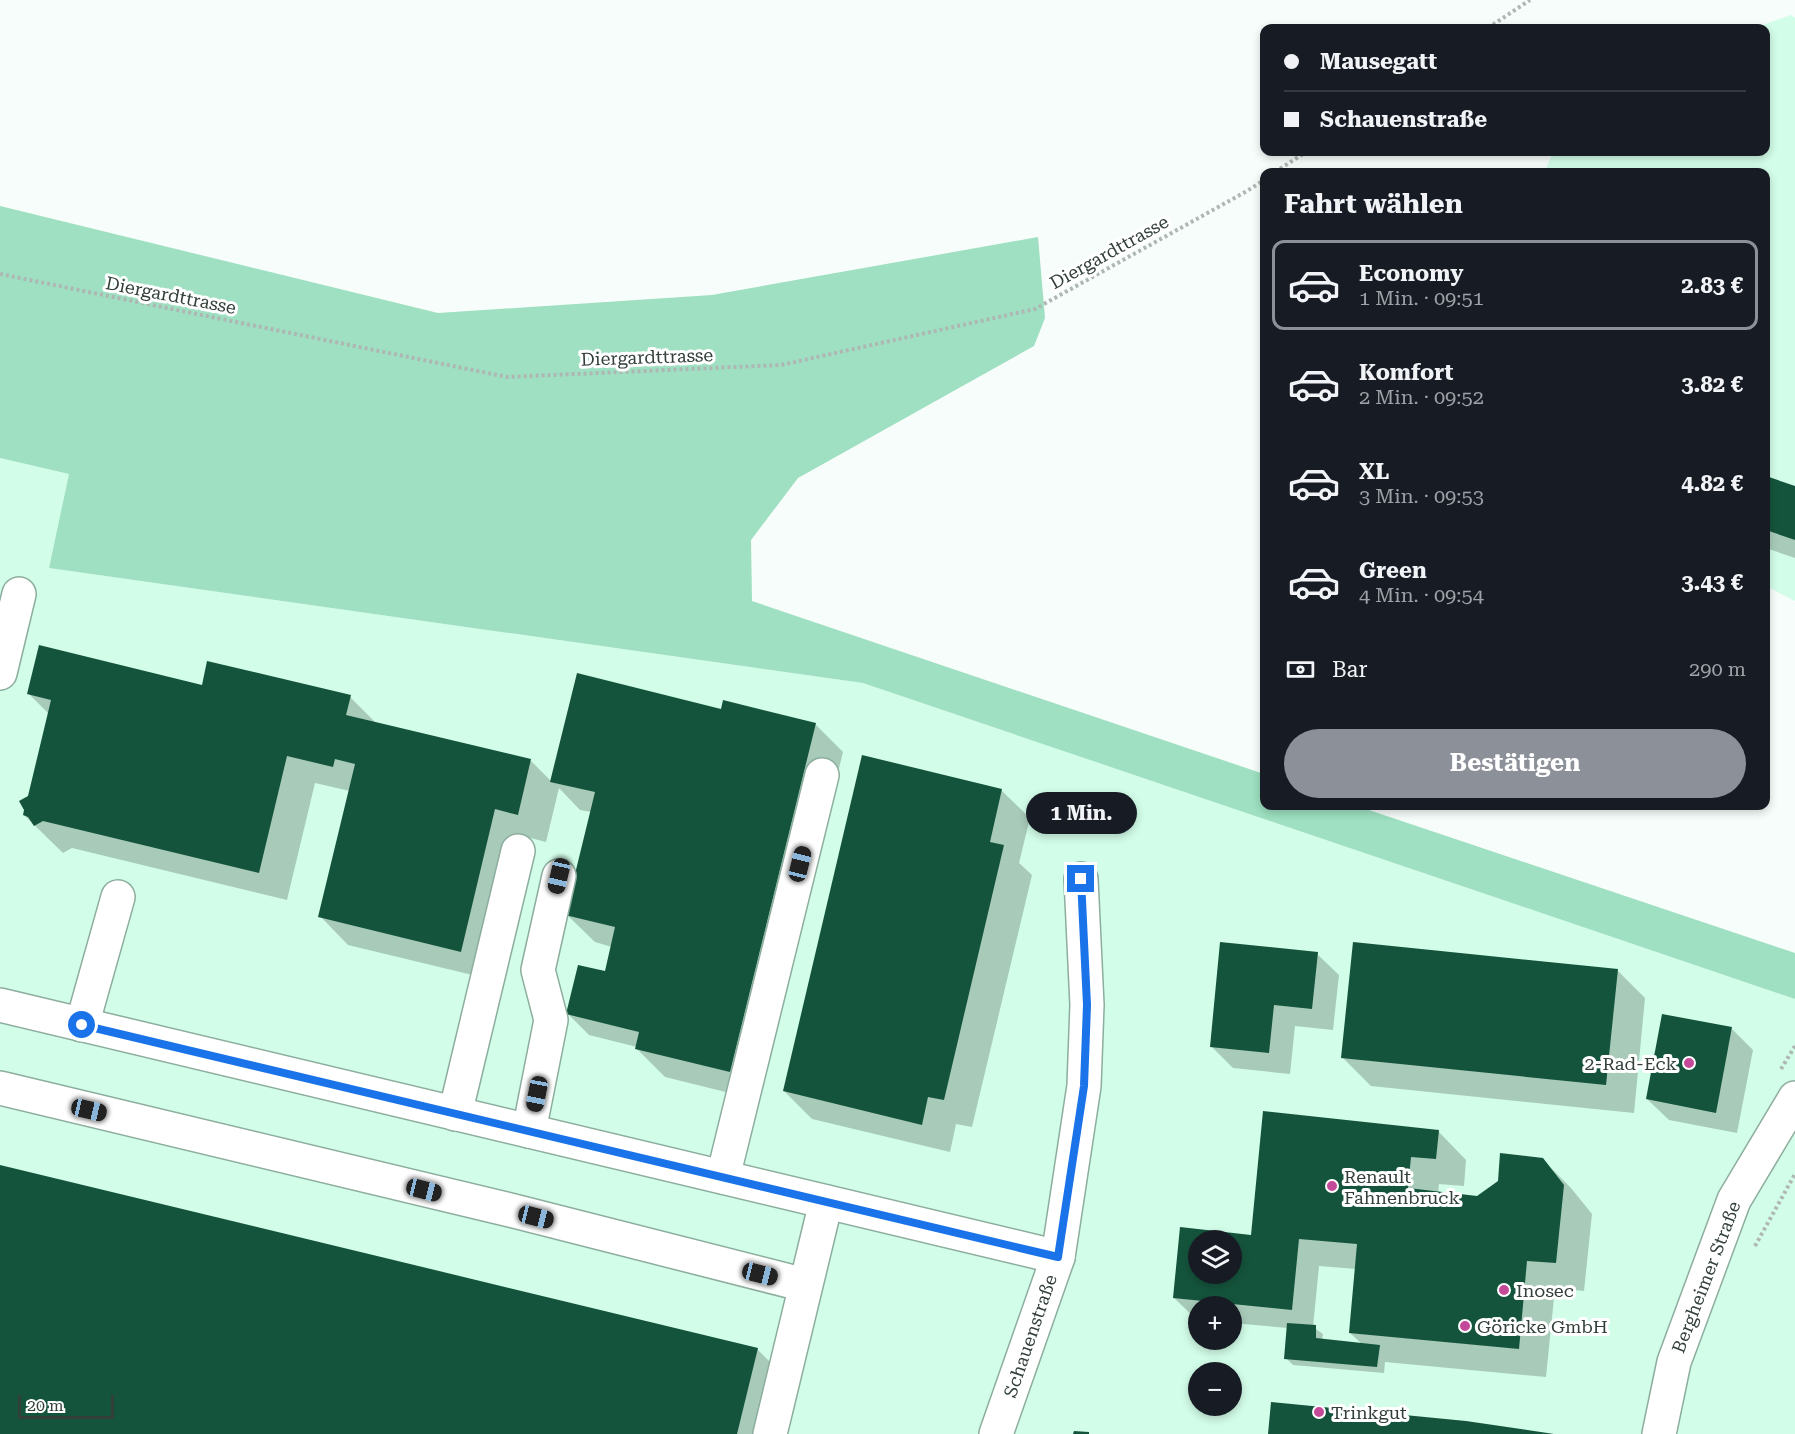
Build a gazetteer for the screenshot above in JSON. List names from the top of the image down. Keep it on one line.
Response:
{"streets":{"street":["Bergheimer Straße","Schauenstraße"],"path":["Diergardttrasse"]},"places":["2-Rad-Eck","Renault Fahnenbruck","Inosec","Göricke GmbH","Trinkgut"],"scale_bar":"20 m","page":{"banner":["Mausegatt","Schauenstraße"],"heading":"Fahrt wählen","list":[{"name":"Economy","note":"1 Min. · 09:51","value":"2.83 €"},{"name":"Komfort","note":"2 Min. · 09:52","value":"3.82 €"},{"name":"XL","note":"3 Min. · 09:53","value":"4.82 €"},{"name":"Green","note":"4 Min. · 09:54","value":"3.43 €"}],"pay":["Bar","290 m"],"buttons":"Bestätigen","bubble":"1 Min.","map_buttons":["+","−"],"scale":"20 m"}}
